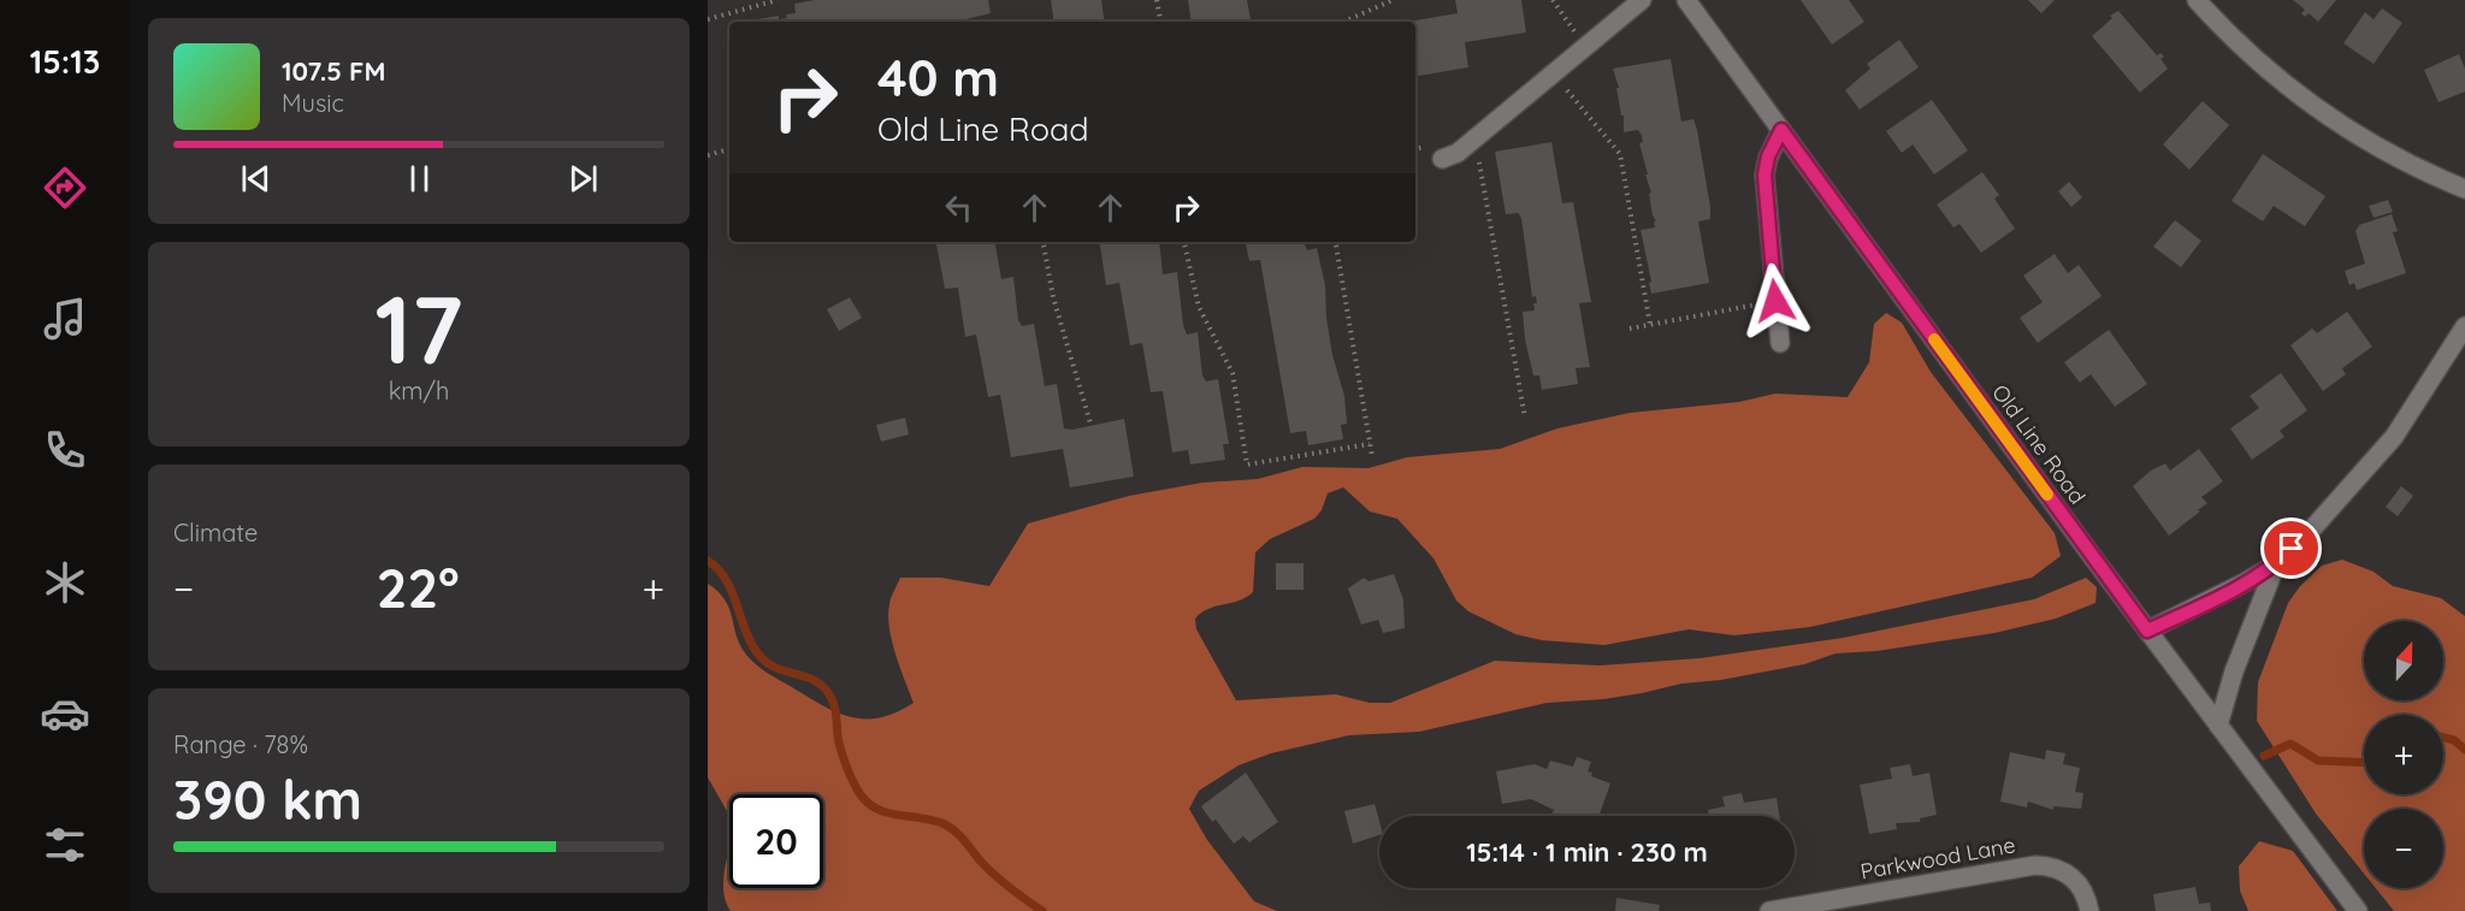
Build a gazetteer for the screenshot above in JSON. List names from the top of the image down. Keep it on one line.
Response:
{"streets":{"street":["Old Line Road","Parkwood Lane"]},"north":"top","page":{"tabs":"15:13","turn":["40 m","Old Line Road"],"song":["107.5 FM","Music"],"tile":[["17","km/h"],"Climate",["Range · 78%","390 km"]],"heat":["−","22°","+"],"map_buttons":["+","−"],"limit":"20","trip":"15:14 · 1 min · 230 m"}}
